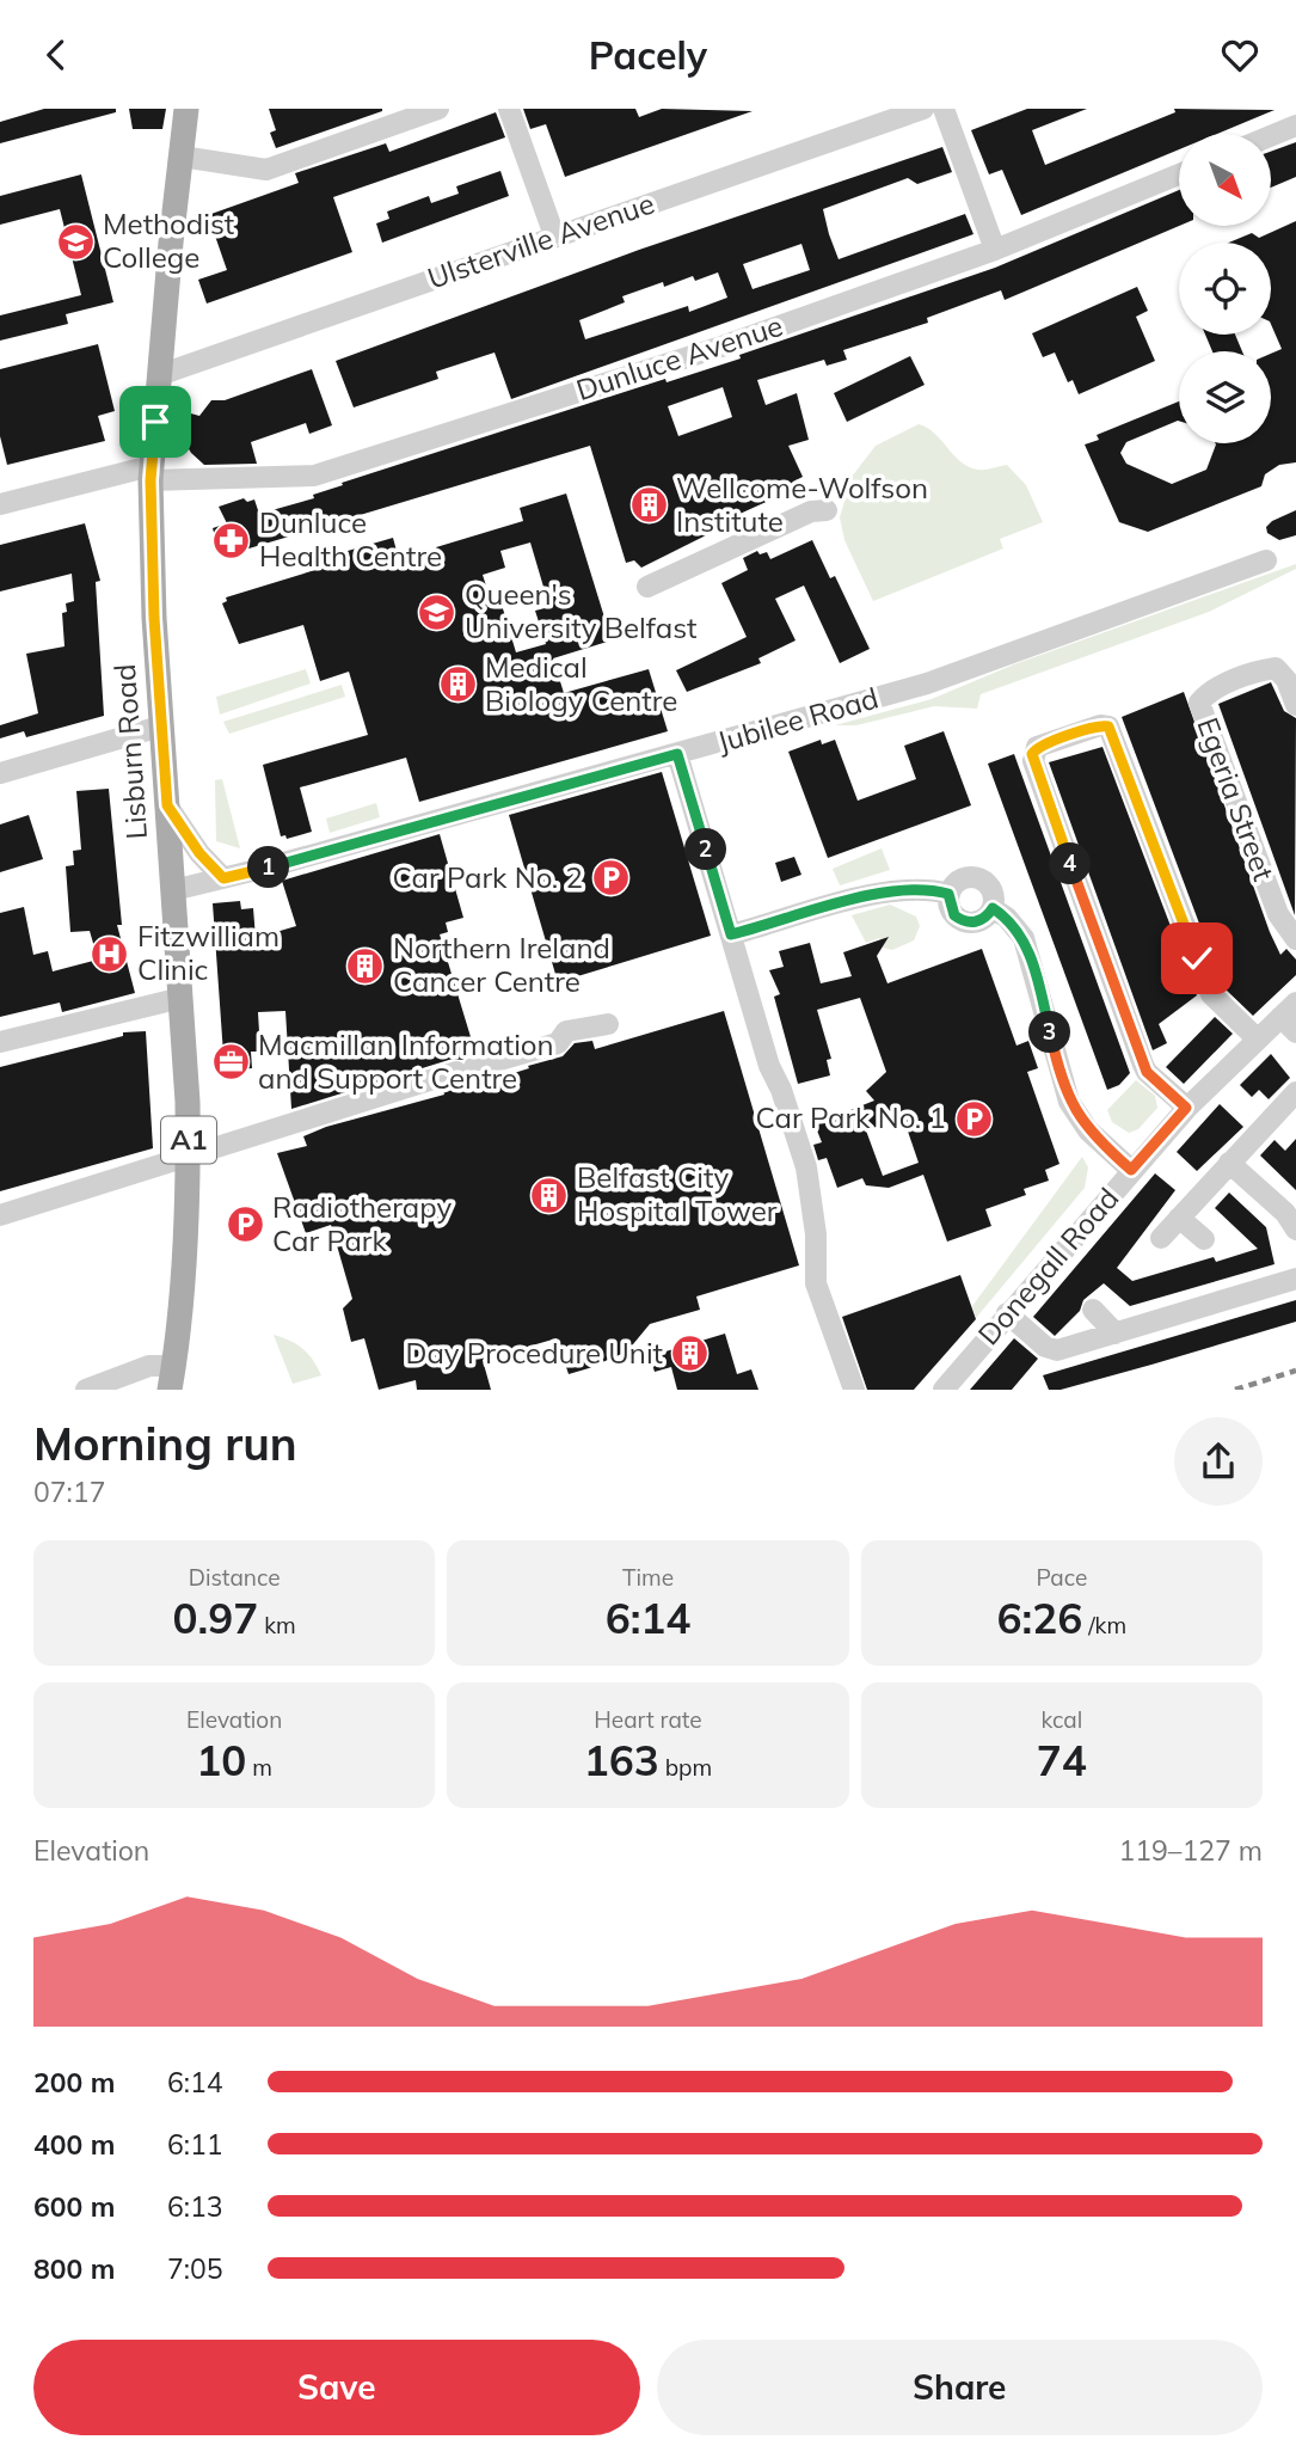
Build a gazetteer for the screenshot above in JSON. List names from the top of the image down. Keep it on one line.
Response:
{"streets":{"main road":["Lisburn Road","A1"],"street":["Ulsterville Avenue","Dunluce Avenue","Jubilee Road","Egeria Street","Donegall Road"]},"crossings":[["Ulsterville Avenue","Lisburn Road"],["Dunluce Avenue","Lisburn Road"],["Jubilee Road","Lisburn Road"]],"places":{"school or university":["Methodist College","Queen's University Belfast"],"building":["Wellcome-Wolfson Institute","Medical Biology Centre","Northern Ireland Cancer Centre","Belfast City Hospital Tower","Day Procedure Unit"],"pharmacy":["Dunluce Health Centre"],"parking":["Car Park No. 2","Car Park No. 1","Radiotherapy Car Park"],"hospital":["Fitzwilliam Clinic"],"office":["Macmillan Information and Support Centre"]},"north":"bottom right","page":{"header":"Pacely","pins":["2","4","1","3"],"heading":["Morning run","07:17"],"stats":[["Distance","0.97 km"],["Time","6:14"],["Pace","6:26 /km"],["Elevation","10 m"],["Heart rate","163 bpm"],["kcal","74"]],"chart":["Elevation","119–127 m"],"list":[{"name":"200 m","note":"6:14"},{"name":"400 m","note":"6:11"},{"name":"600 m","note":"6:13"},{"name":"800 m","note":"7:05"}],"buttons":["Save","Share"]}}
